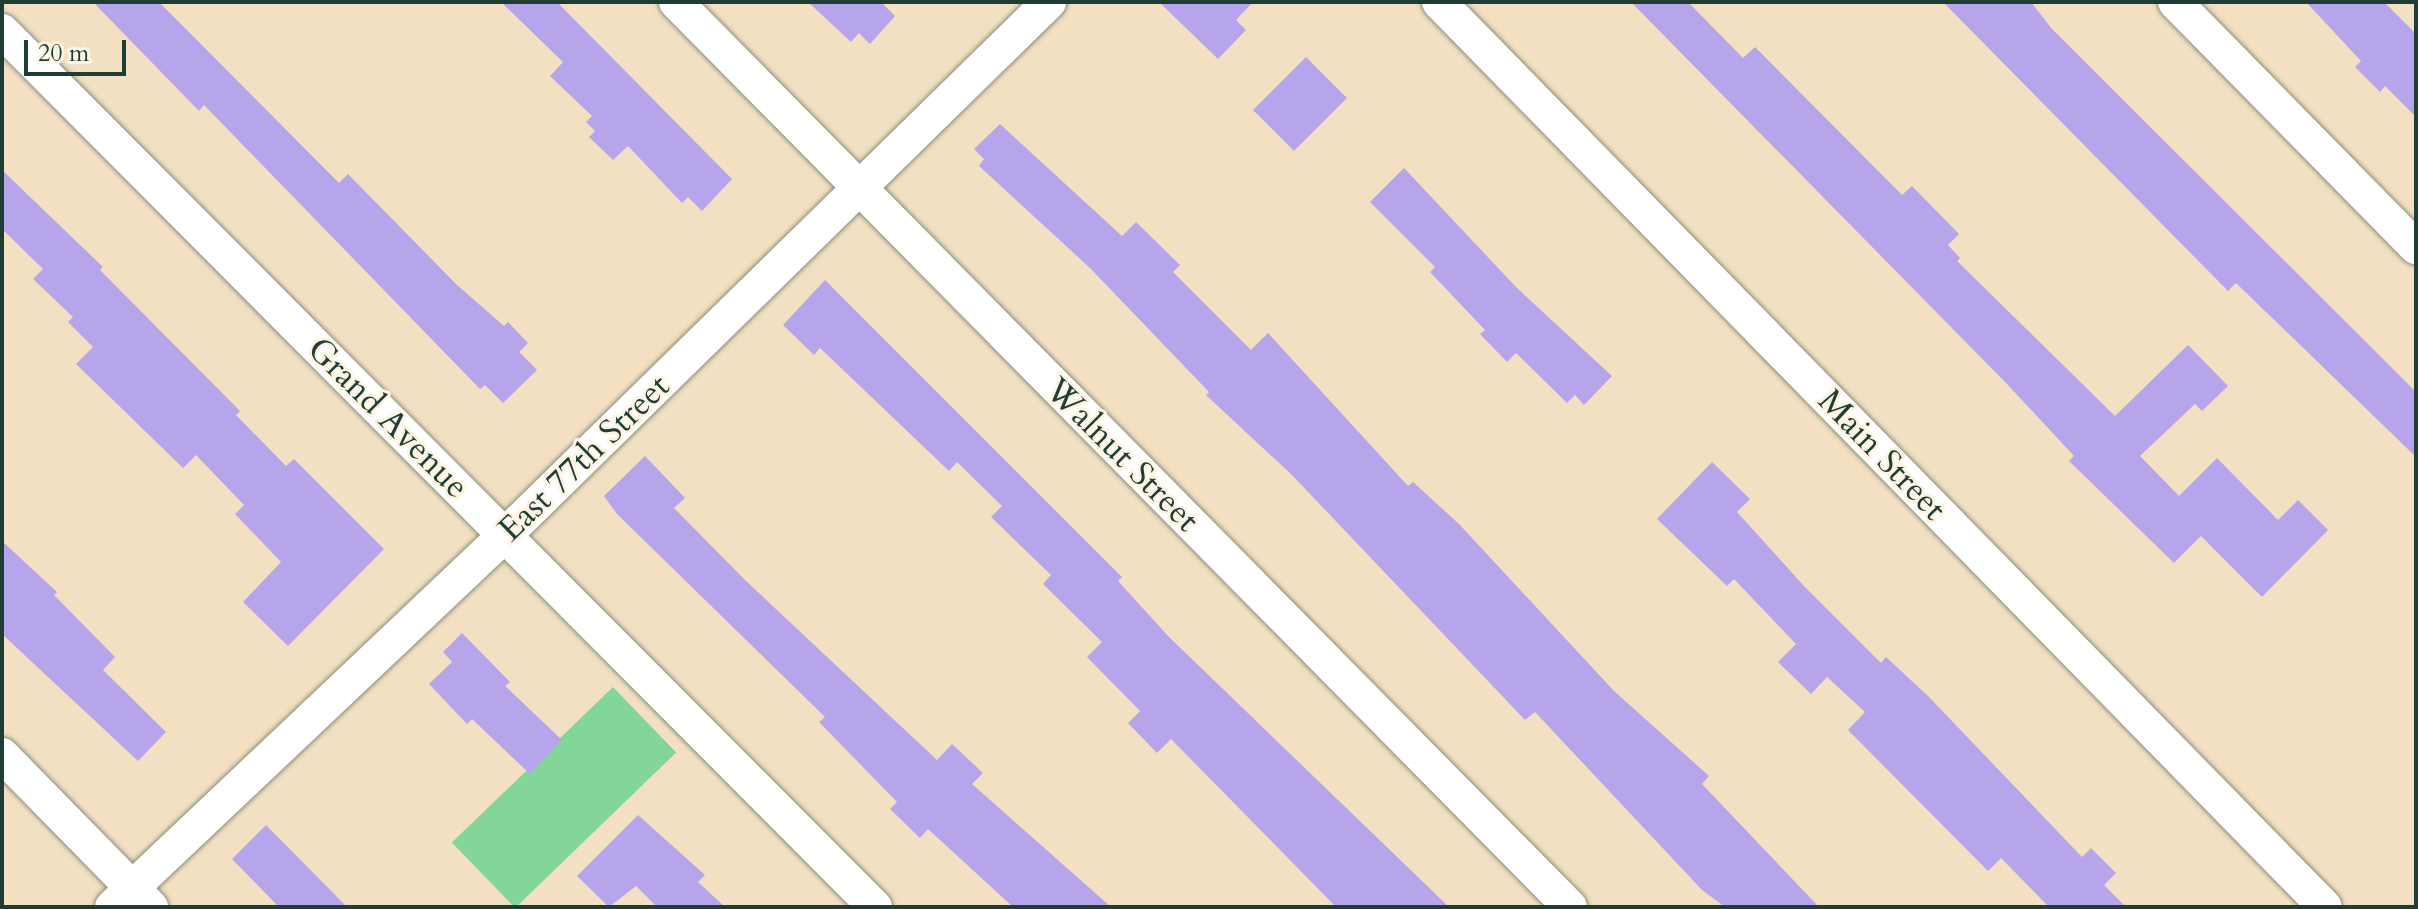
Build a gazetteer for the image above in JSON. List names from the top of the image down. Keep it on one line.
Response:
{"streets":{"street":["Grand Avenue","Walnut Street","Main Street","East 77th Street"]},"crossings":[["Grand Avenue","East 77th Street"],["Walnut Street","East 77th Street"]],"scale_bar":"20 m"}
